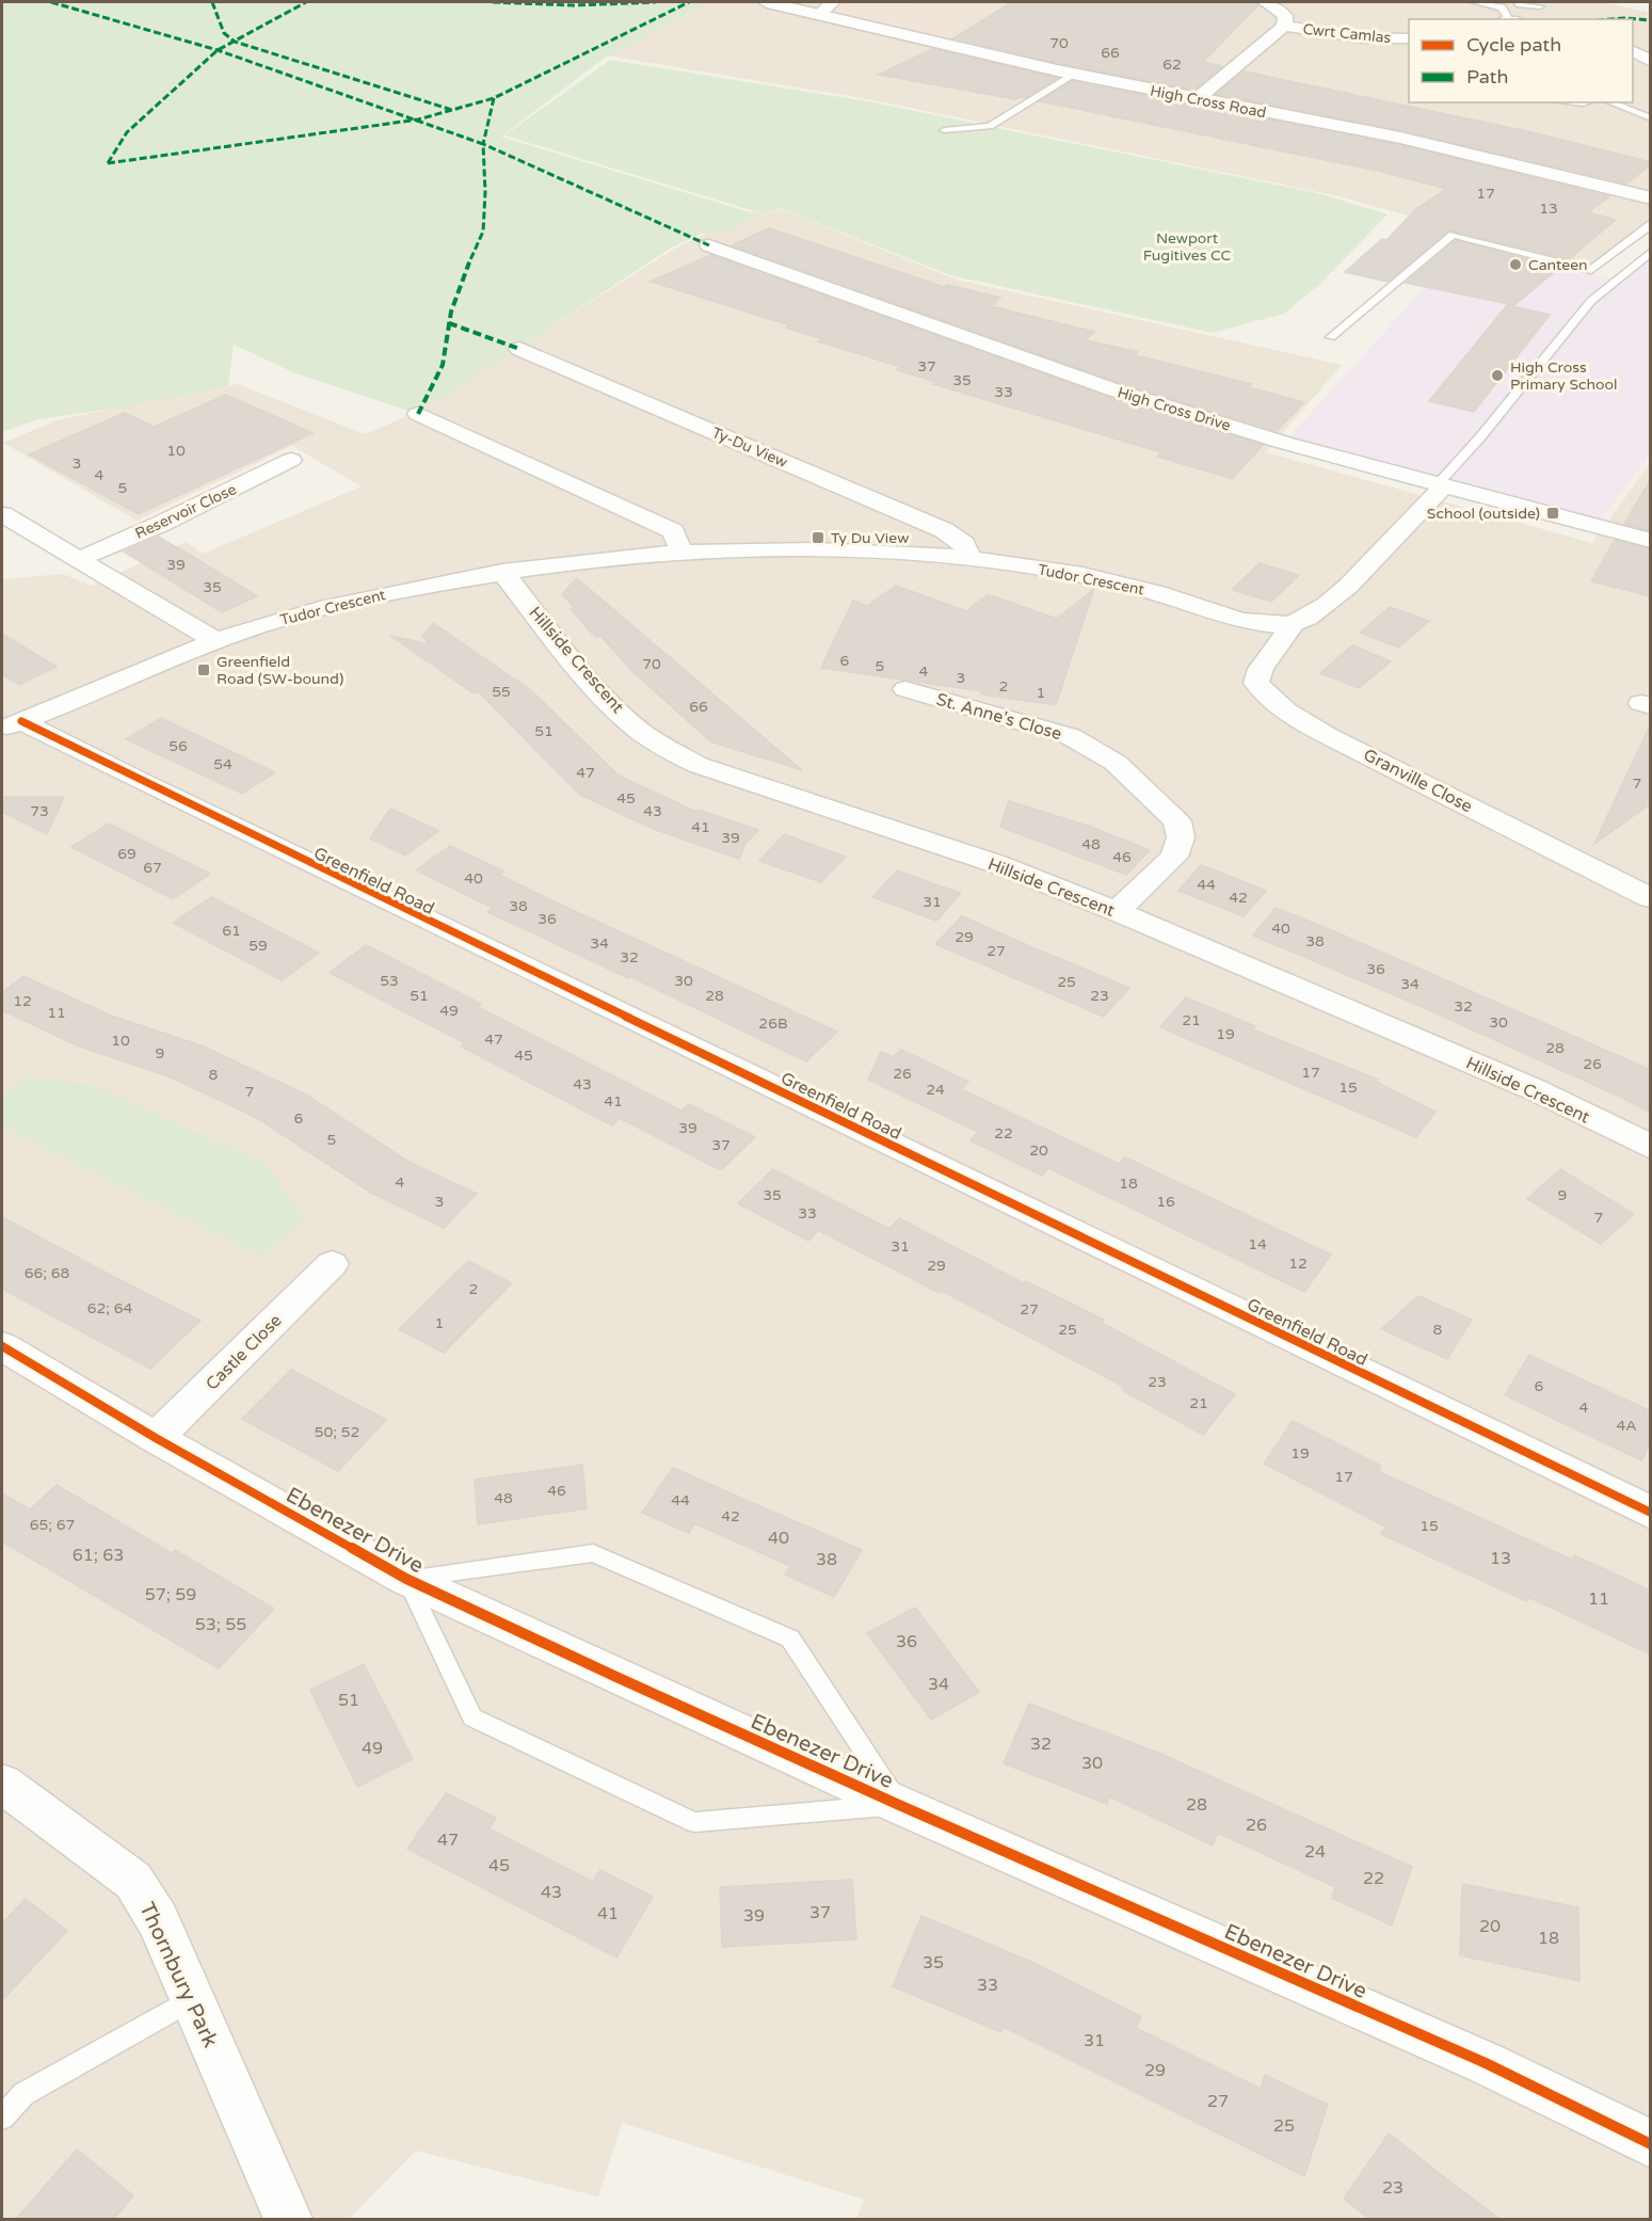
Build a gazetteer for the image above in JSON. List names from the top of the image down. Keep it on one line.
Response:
{"streets":{"main road":["High Cross Road"],"street":["Cwrt Camlas","High Cross Drive","Ty-Du View","Reservoir Close","Tudor Crescent","Hillside Crescent","St. Anne's Close","Granville Close","Greenfield Road","Castle Close","Ebenezer Drive","Thornbury Park"]},"crossings":[["Ty-Du View","Tudor Crescent"],["Tudor Crescent","Hillside Crescent"],["Tudor Crescent","Granville Close"],["Tudor Crescent","Greenfield Road"],["Hillside Crescent","St. Anne's Close"],["Castle Close","Ebenezer Drive"]],"parks":["Newport Fugitives CC"],"places":{"other":["Canteen","High Cross Primary School"],"transit":["School (outside)","Ty Du View","Greenfield Road (SW-bound)"]},"house_numbers":["70","66","62","17","13","37","35","33","10","3","4","5","39","35","6","70","5","4","3","2","55","1","66","51","56","54","47","7","45","73","43","41","39","48","69","46","67","40","44","42","31","38","36","40","61","29","38","34","59","27","32","36","53","30","25","34","51","28","23","12","32","49","11","21","30","26B","19","47","10","28","9","45","26","17","26","8","43","15","24","7","41","6","39","22","5","37","20","4","18","35","9","3","16","33","7","14","31","12","29","66; 68","2","62; 64","27","1","25","8","23","6","21","4","4A","50; 52","19","17","46","48","44","42","65; 67","15","40","61; 63","13","38","57; 59","11","53; 55","36","34","51","32","49","30","28","26","47","24","45","22","43","37","41","39","20","18","35","33","31","29","27","25","23"],"legend":["Cycle path","Path"]}
